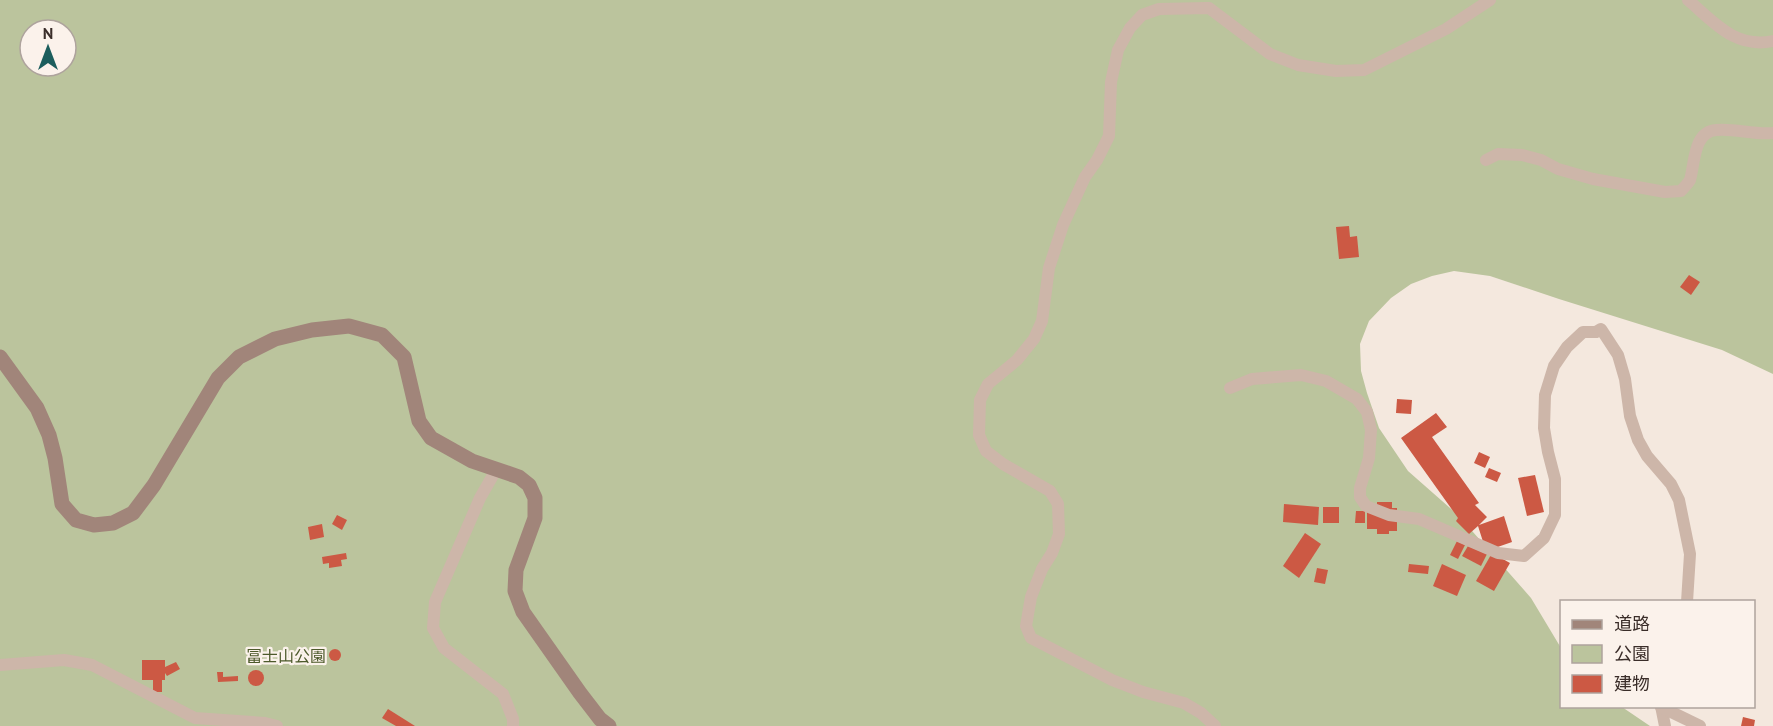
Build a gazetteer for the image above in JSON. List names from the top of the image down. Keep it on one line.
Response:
{"parks":["冨士山公園"],"legend":["道路","公園","建物"],"north":"top"}
